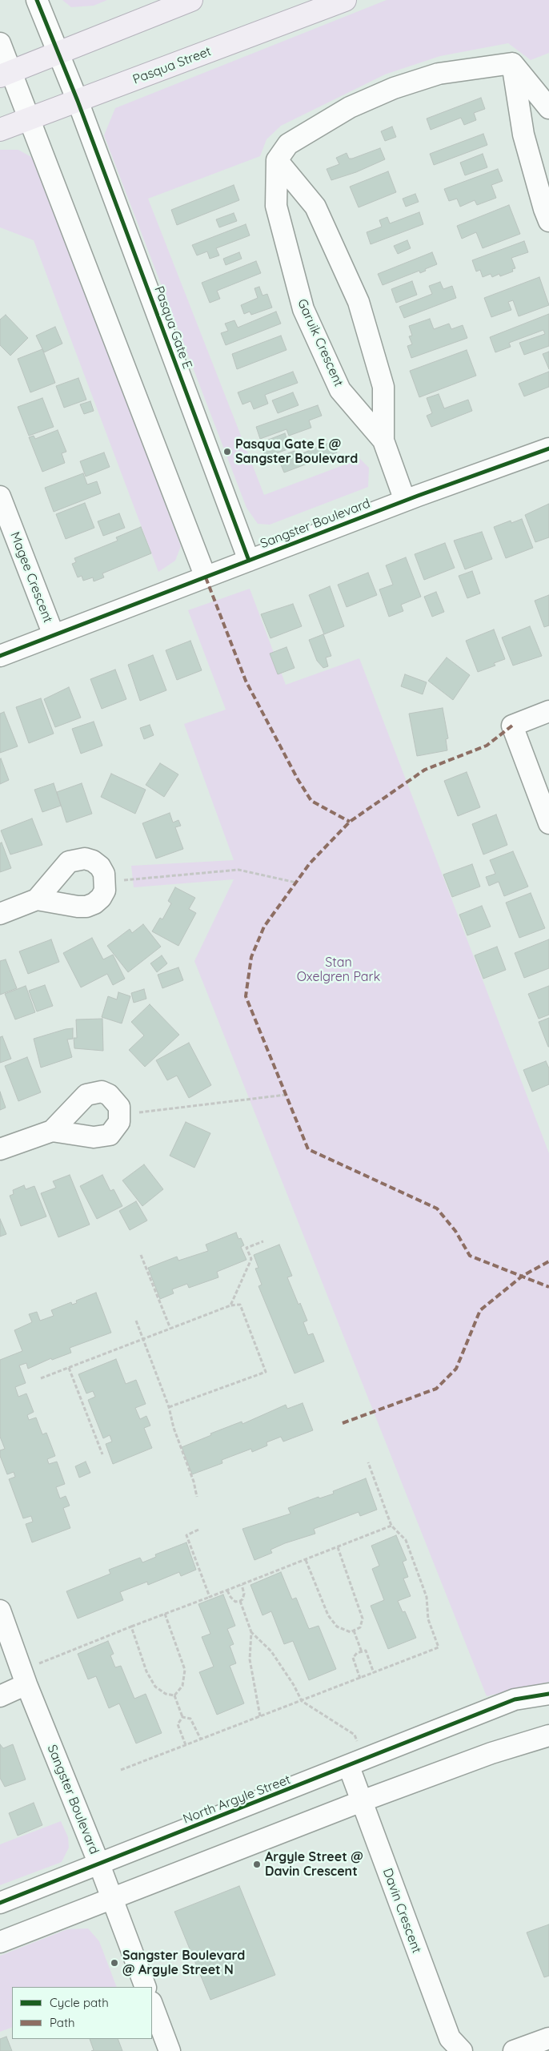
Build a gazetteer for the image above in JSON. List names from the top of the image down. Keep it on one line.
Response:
{"streets":{"main road":["Pasqua Street"],"street":["Pasqua Gate E","Garuik Crescent","Sangster Boulevard","Magee Crescent","North Argyle Street","Davin Crescent"]},"crossings":[["Pasqua Street","Pasqua Gate E"],["Pasqua Gate E","Sangster Boulevard"],["Garuik Crescent","Sangster Boulevard"],["Sangster Boulevard","Magee Crescent"],["Sangster Boulevard","North Argyle Street"],["North Argyle Street","Davin Crescent"]],"parks":["Stan Oxelgren Park"],"places":["Pasqua Gate E @ Sangster Boulevard","Argyle Street @ Davin Crescent","Sangster Boulevard @ Argyle Street N"],"legend":["Cycle path","Path"]}
